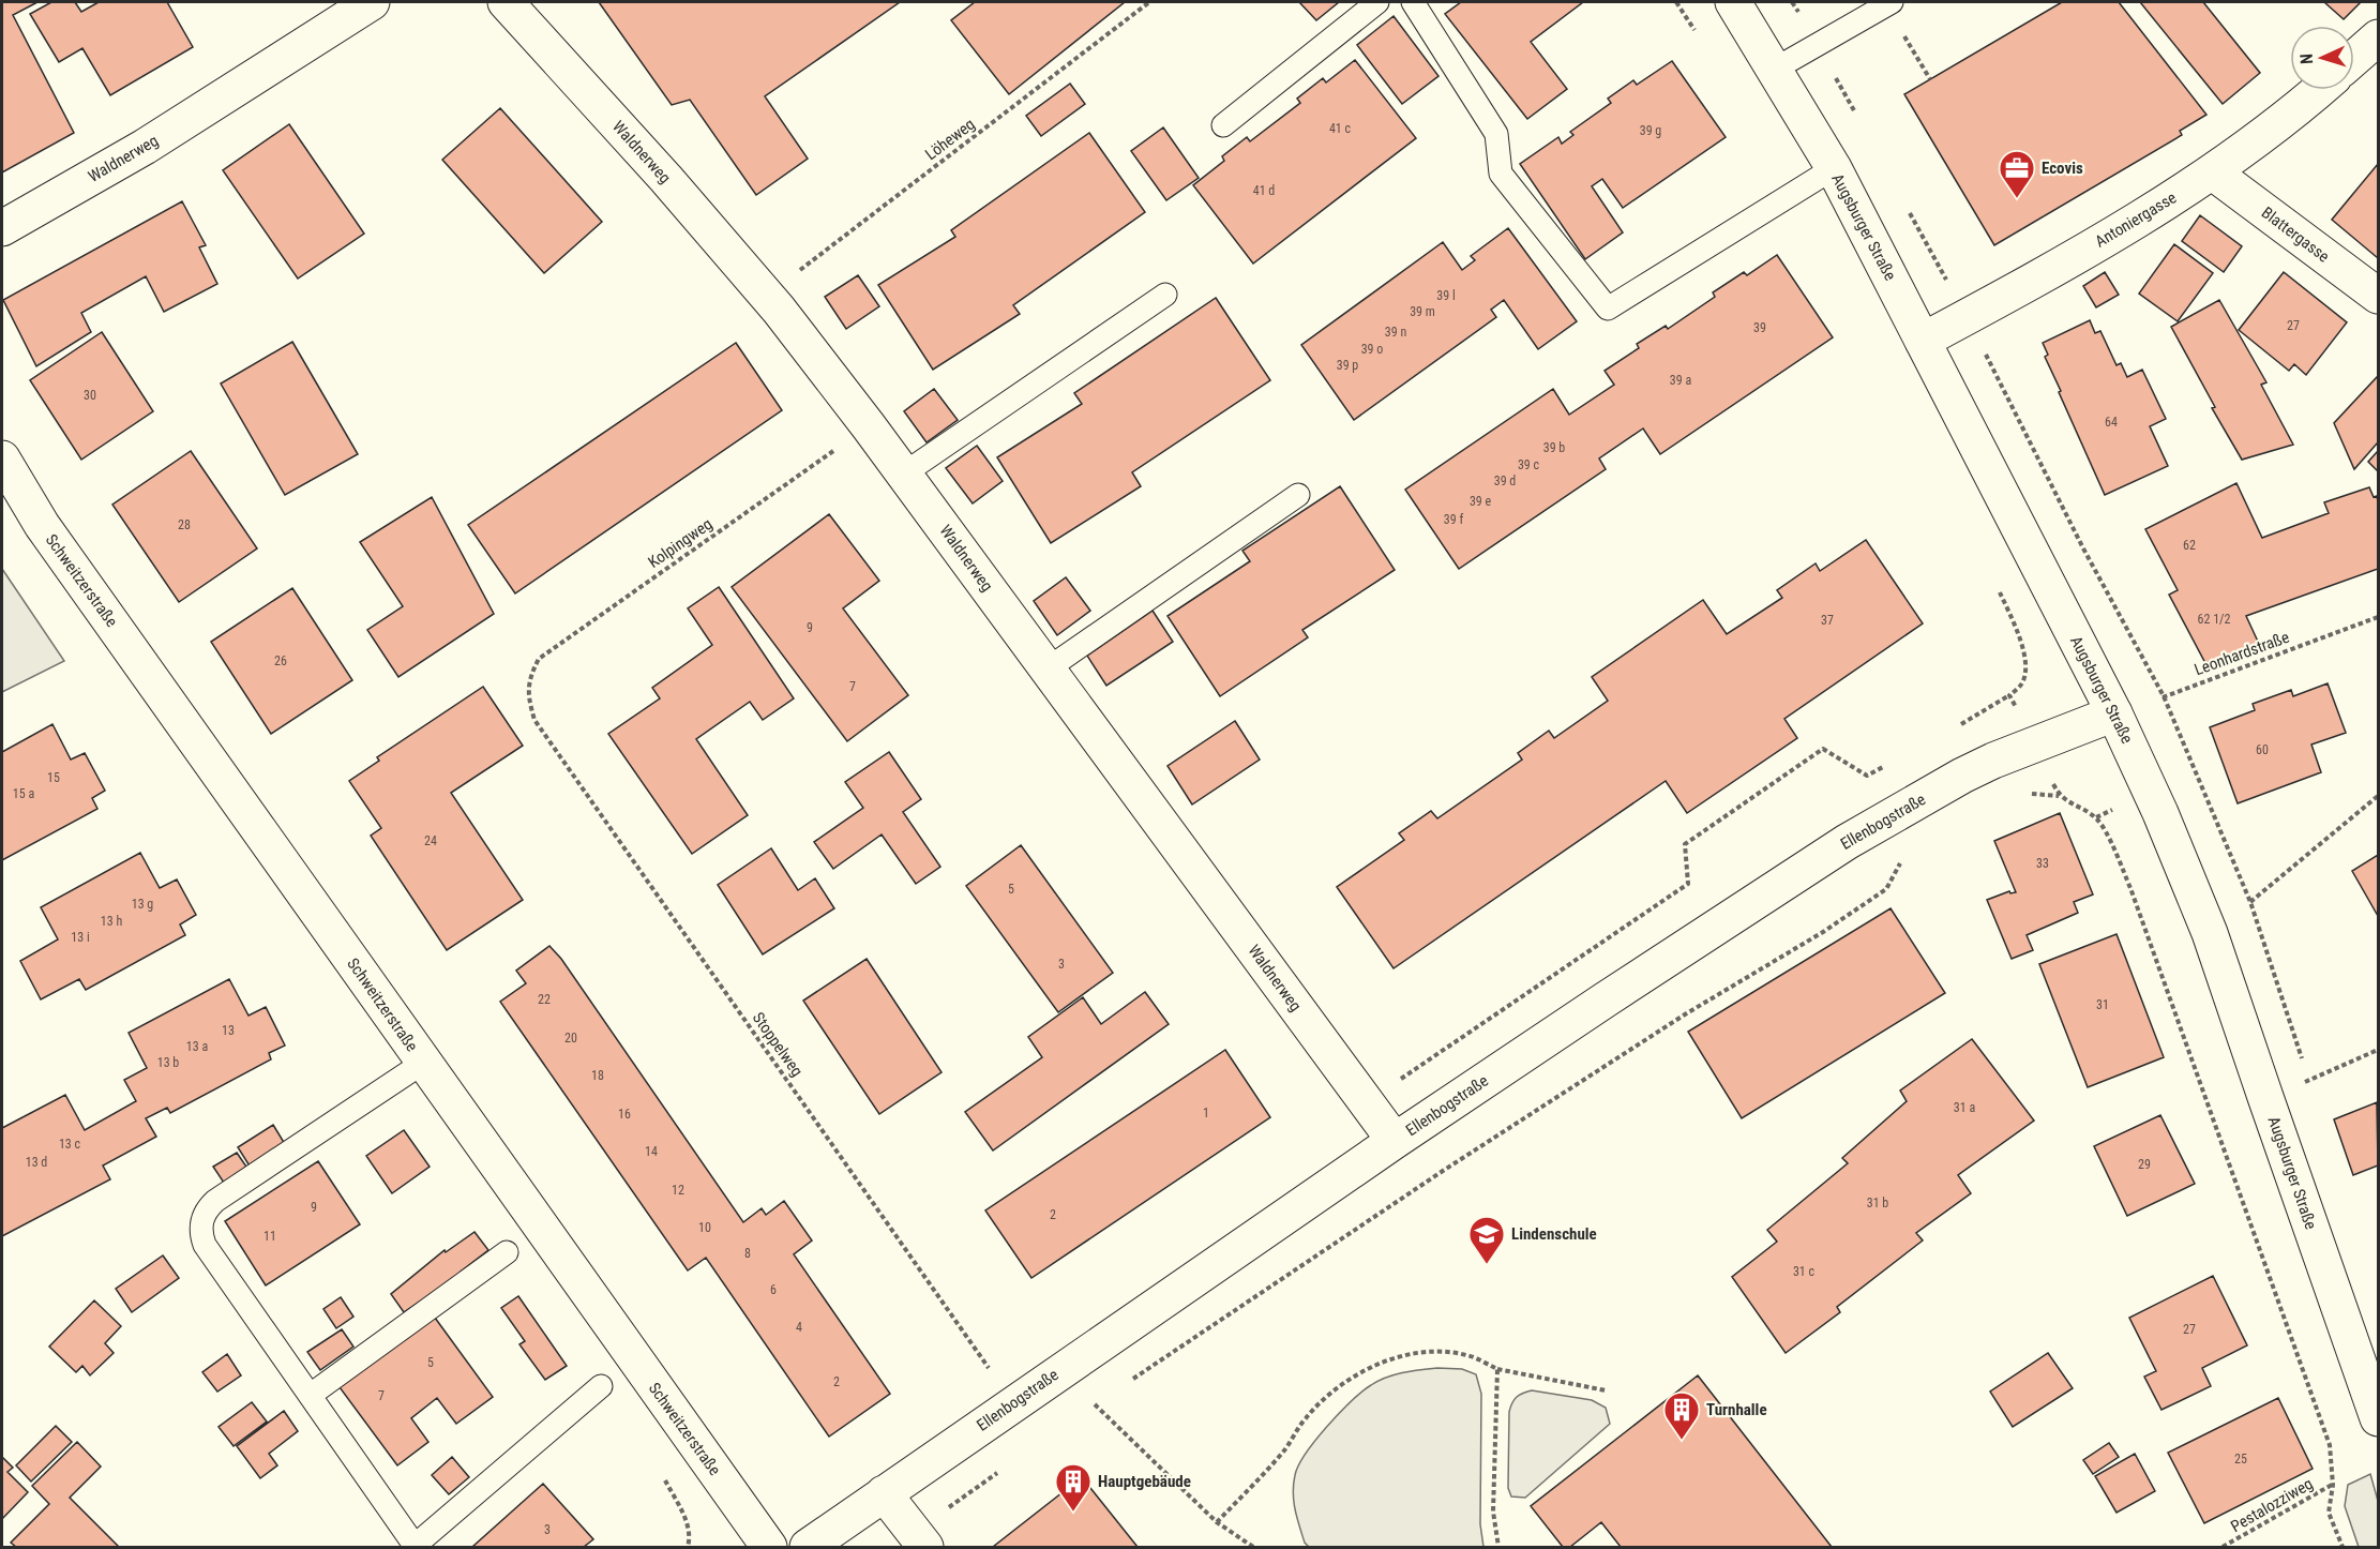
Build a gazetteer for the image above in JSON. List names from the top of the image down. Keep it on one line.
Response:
{"streets":{"street":["Waldnerweg","Antoniergasse","Augsburger Straße","Blattergasse","Schweitzerstraße","Ellenbogstraße"],"path":["Löheweg","Kolpingweg","Leonhardstraße","Stoppelweg","Pestalozziweg"]},"crossings":[["Löheweg","Waldnerweg"],["Waldnerweg","Kolpingweg"],["Waldnerweg","Ellenbogstraße"],["Antoniergasse","Augsburger Straße"],["Antoniergasse","Blattergasse"],["Augsburger Straße","Leonhardstraße"],["Augsburger Straße","Ellenbogstraße"],["Kolpingweg","Stoppelweg"],["Leonhardstraße","Ellenbogstraße"],["Ellenbogstraße","Stoppelweg"]],"places":{"office":["Ecovis"],"school or university":["Lindenschule"],"building":["Turnhalle","Hauptgebäude"]},"house_numbers":["41 c","39 g","41 d","39 l","39 m","27","39","39 n","39 o","39 p","39 a","30","64","39 b","39 c","39 d","39 e","39 f","28","62","62 1/2","37","9","26","7","60","15","15 a","24","33","5","13 g","13 h","13 i","3","22","31","13","20","13 a","13 b","18","31 a","1","16","13 c","14","13 d","29","12","31 b","9","2","10","11","8","31 c","6","4","27","5","2","7","25","3"],"north":"left"}
